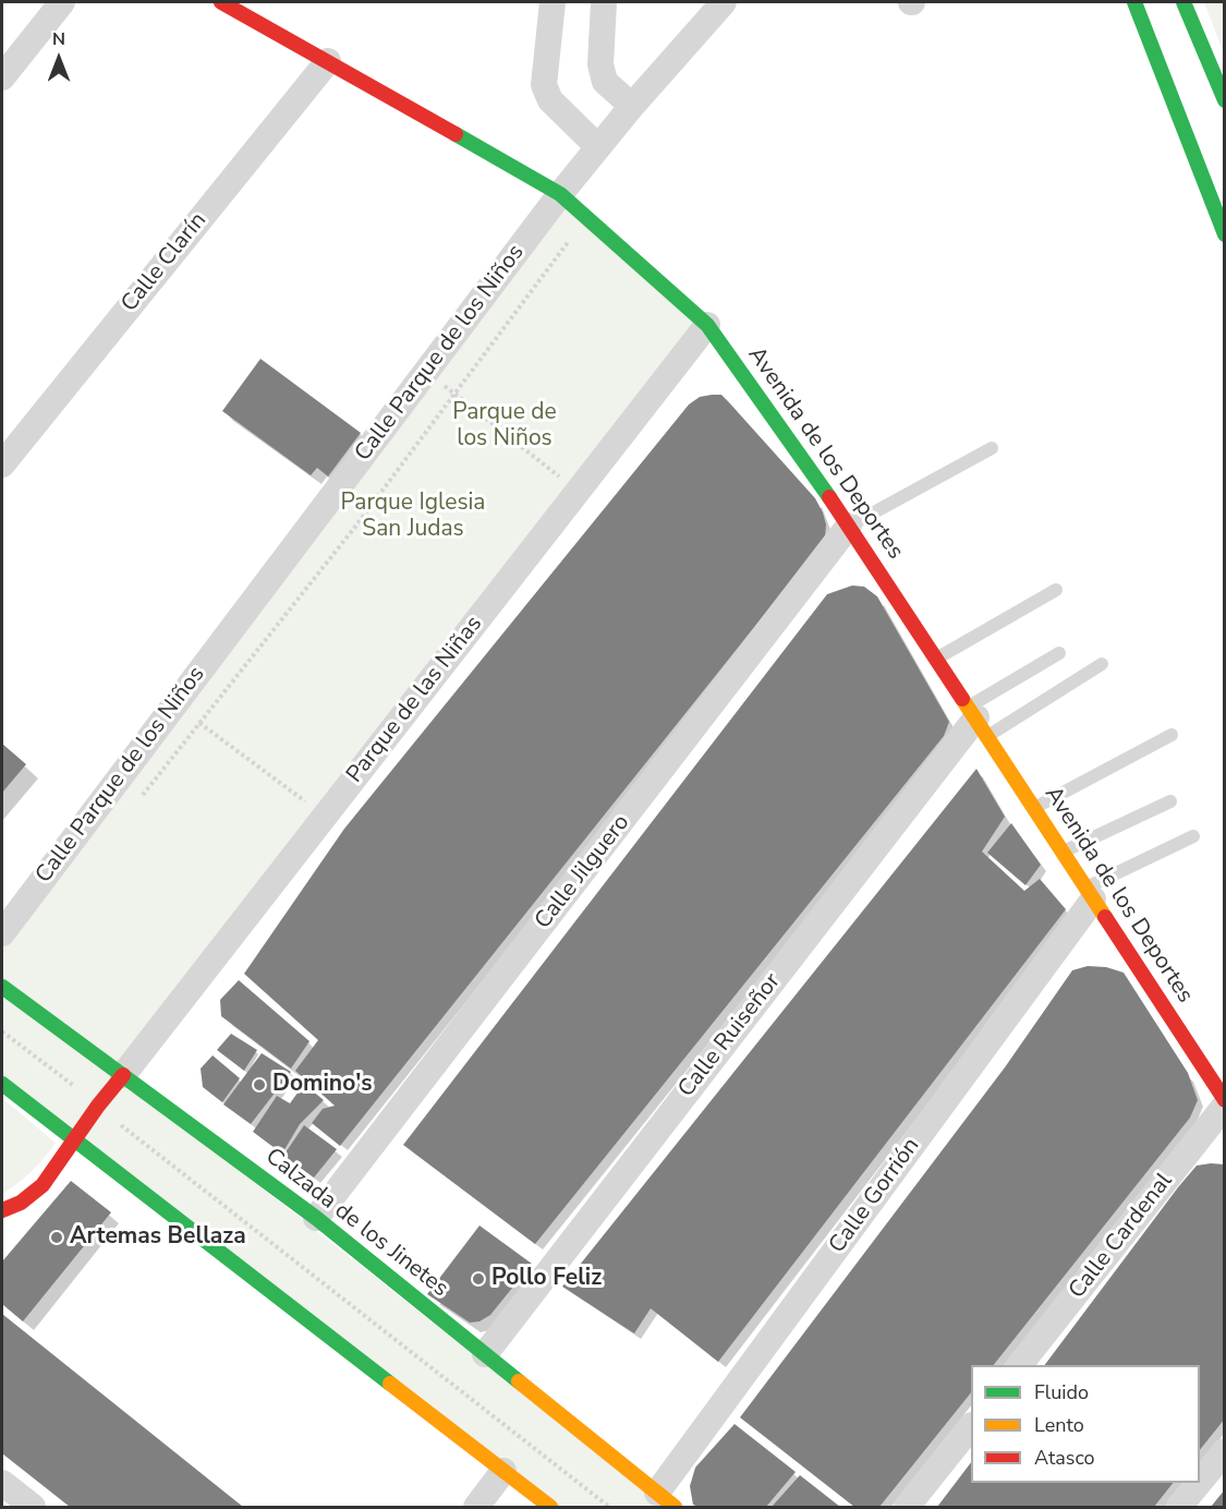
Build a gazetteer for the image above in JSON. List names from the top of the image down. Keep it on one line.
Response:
{"streets":{"main road":["Avenida de los Deportes","Calzada de los Jinetes"],"street":["Calle Clarín","Calle Parque de los Niños","Parque de las Niñas","Calle Jilguero","Calle Ruiseñor","Calle Gorrión","Calle Cardenal"]},"crossings":[["Calle Clarín","Avenida de los Deportes"],["Calle Parque de los Niños","Avenida de los Deportes"],["Avenida de los Deportes","Parque de las Niñas"],["Avenida de los Deportes","Calle Jilguero"],["Avenida de los Deportes","Calle Ruiseñor"],["Avenida de los Deportes","Calle Gorrión"],["Parque de las Niñas","Calzada de los Jinetes"],["Calle Jilguero","Calzada de los Jinetes"],["Calle Ruiseñor","Calzada de los Jinetes"],["Calle Gorrión","Calzada de los Jinetes"]],"parks":["Parque de los Niños","Parque Iglesia San Judas"],"places":["Domino's","Artemas Bellaza","Pollo Feliz"],"legend":["Fluido","Lento","Atasco"],"north":"top"}
